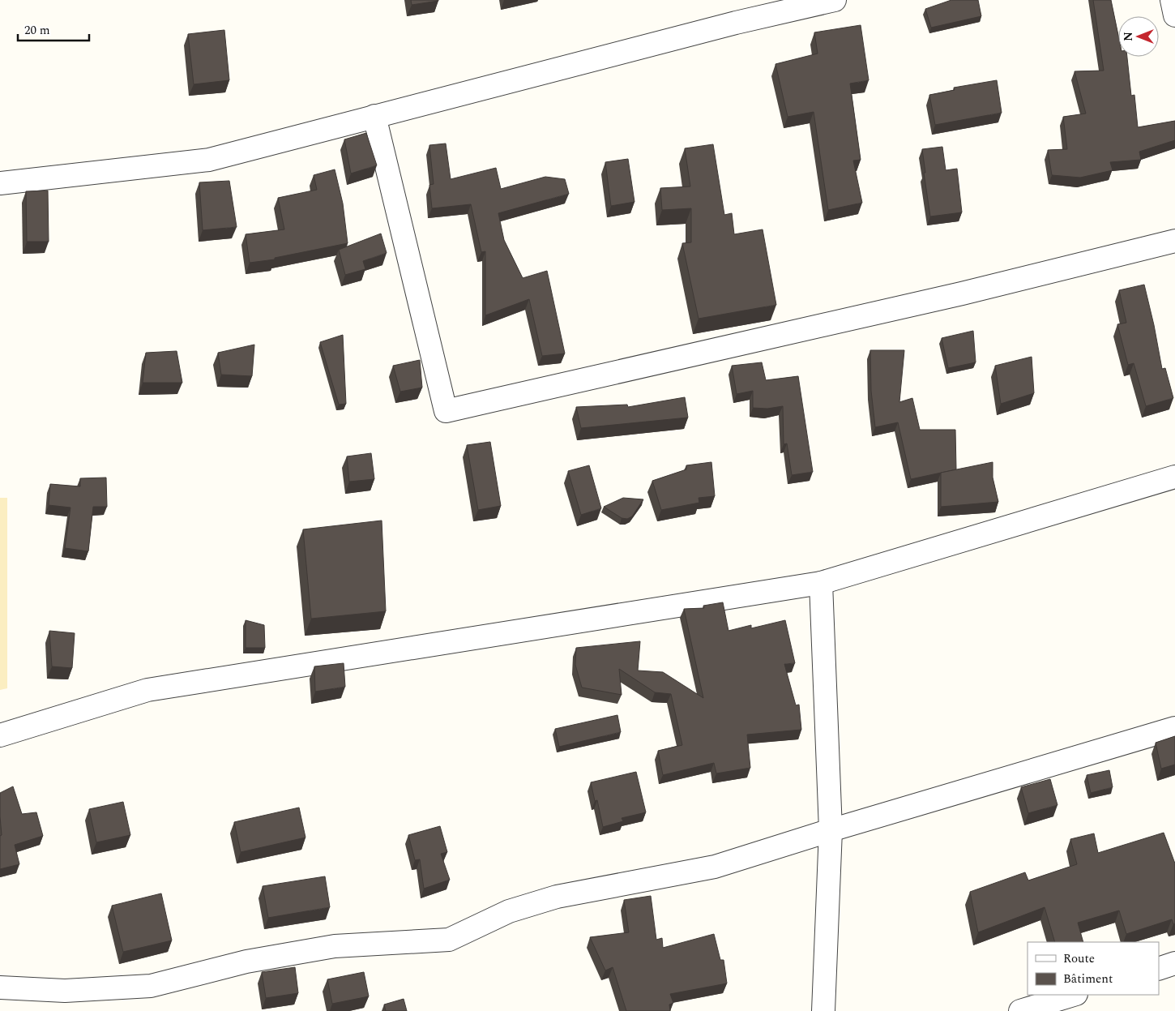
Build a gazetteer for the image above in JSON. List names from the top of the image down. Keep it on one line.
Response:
{"legend":["Route","Bâtiment"],"scale_bar":"20 m","north":"left"}
